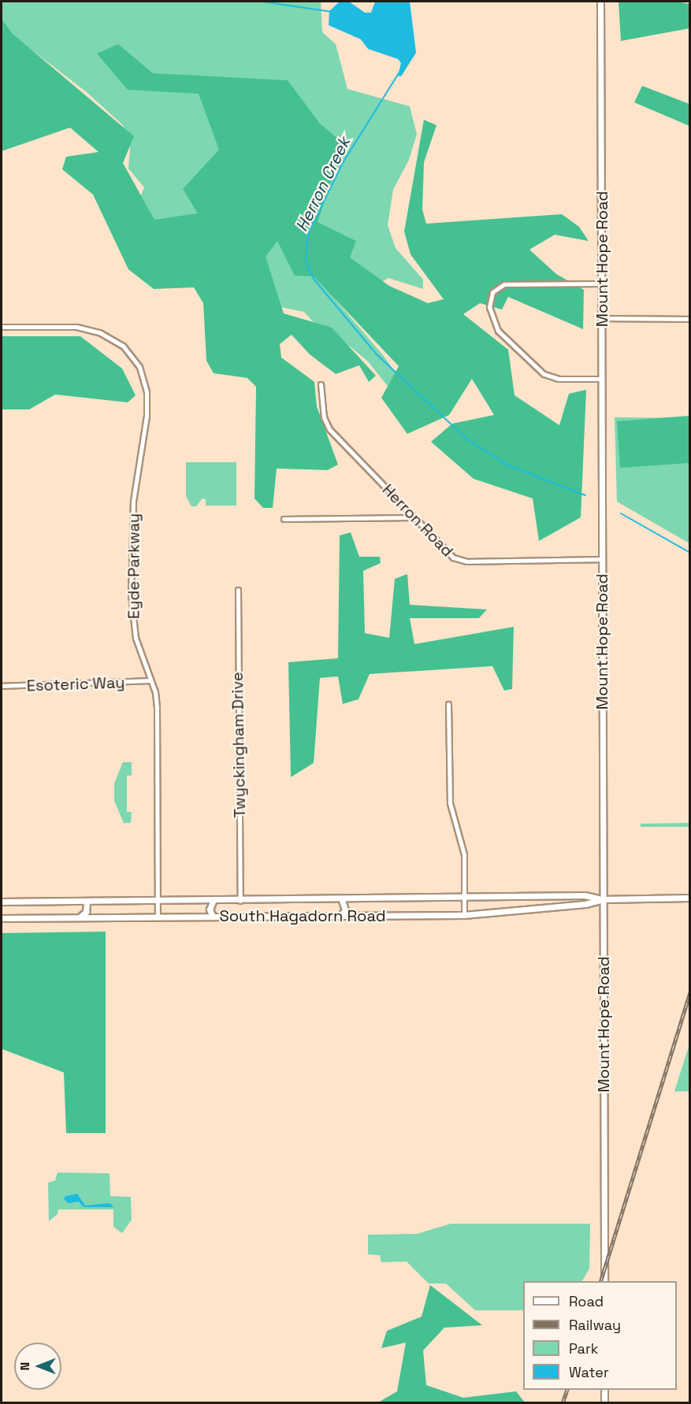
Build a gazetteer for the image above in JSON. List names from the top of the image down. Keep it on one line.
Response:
{"streets":{"street":["Mount Hope Road","Herron Road","Eyde Parkway","Esoteric Way","Twyckingham Drive","South Hagadorn Road"]},"crossings":[["Mount Hope Road","Herron Road"],["Mount Hope Road","South Hagadorn Road"],["Eyde Parkway","Esoteric Way"],["Eyde Parkway","South Hagadorn Road"],["Twyckingham Drive","South Hagadorn Road"]],"water":["Herron Creek"],"legend":["Road","Railway","Park","Water"],"north":"left"}
